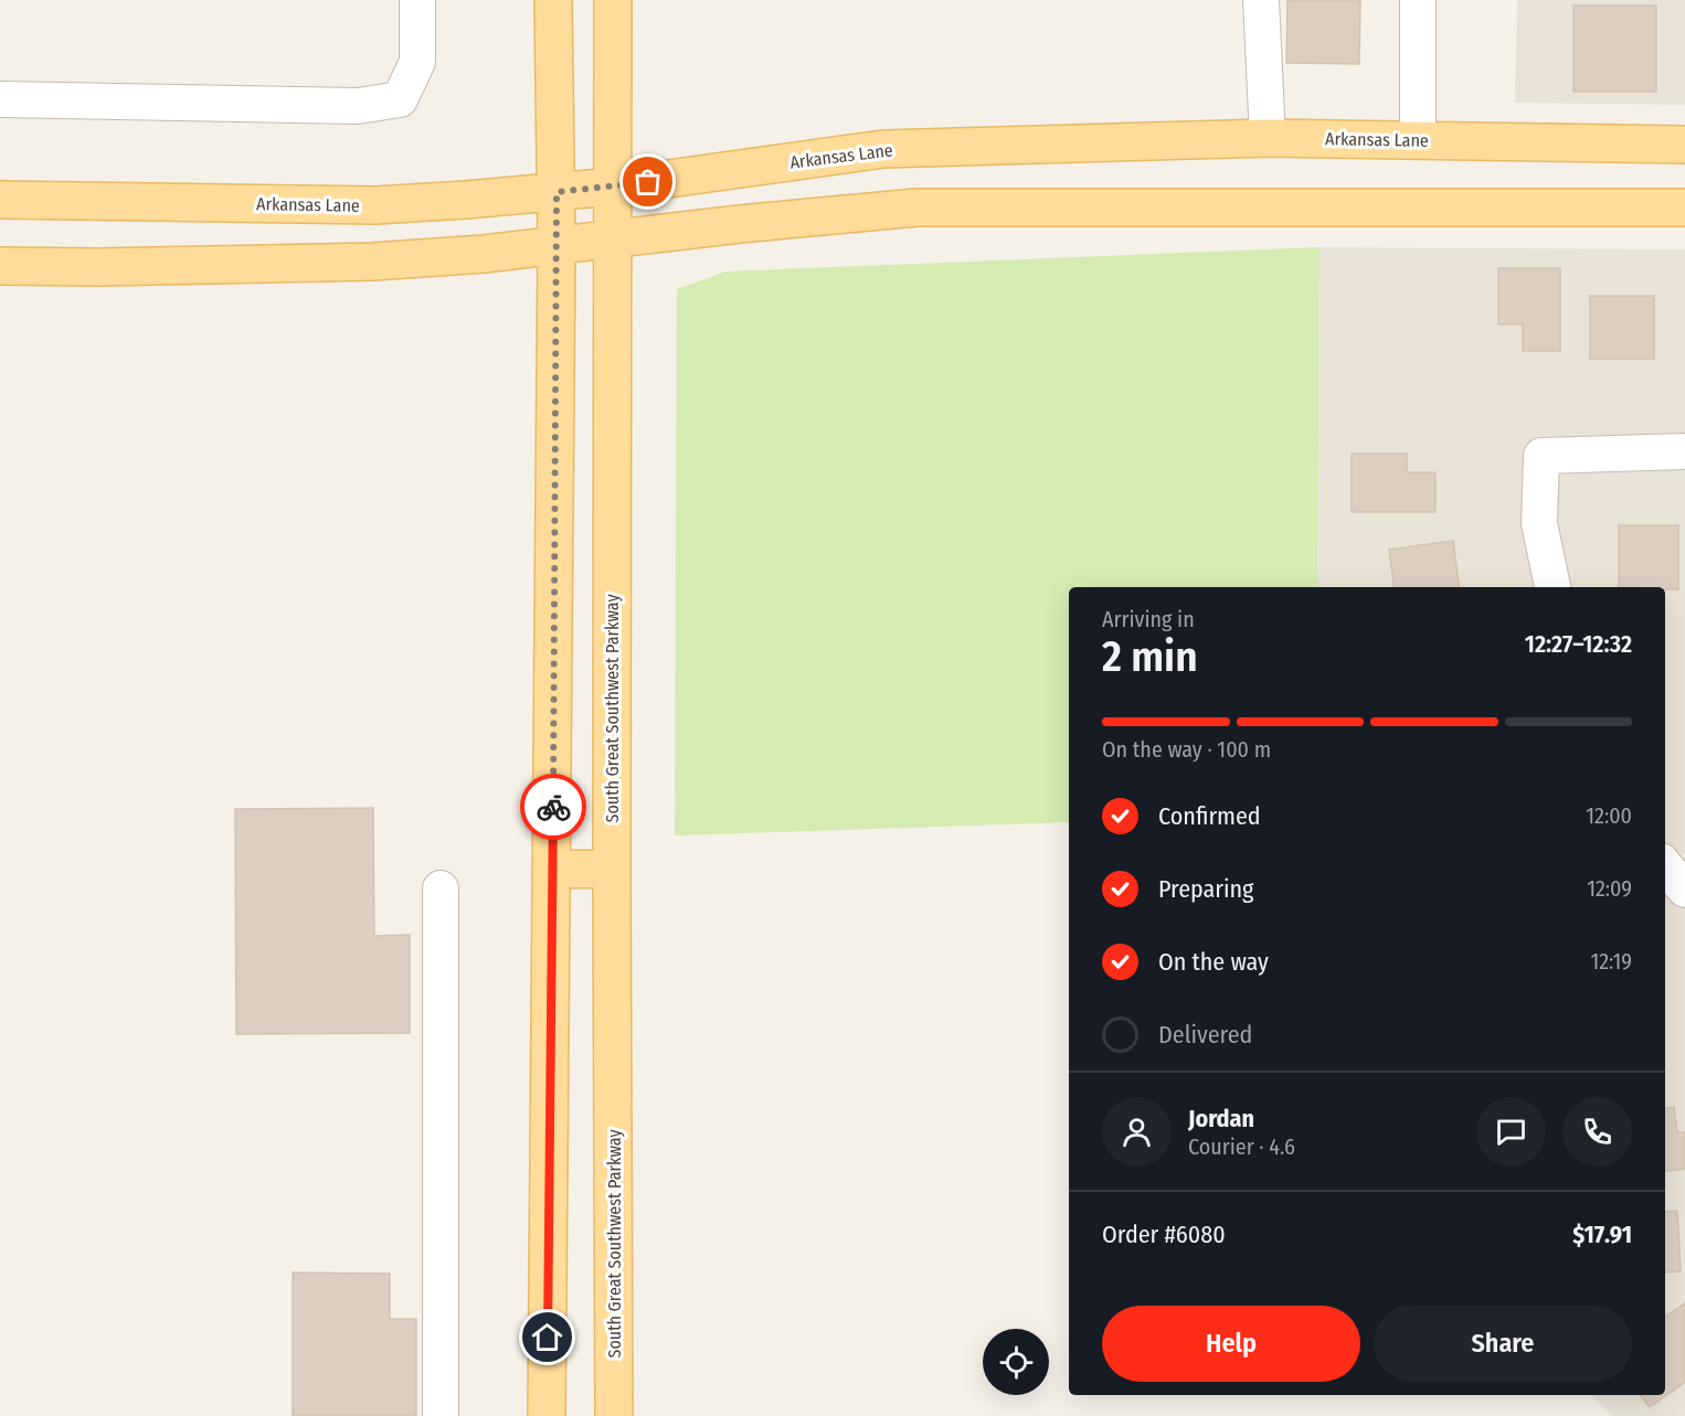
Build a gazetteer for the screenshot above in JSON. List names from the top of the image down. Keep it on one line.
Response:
{"streets":{"main road":["Arkansas Lane","South Great Southwest Parkway"]},"crossings":[["Arkansas Lane","South Great Southwest Parkway"]],"page":{"heading":["2 min","Arriving in","12:27–12:32"],"panel":["Jordan","Courier · 4.6","Order #6080","$17.91"],"bar":"On the way · 100 m","list":[["Confirmed","12:00"],["Preparing","12:09"],["On the way","12:19"],"Delivered"],"buttons":["Help","Share"]}}
